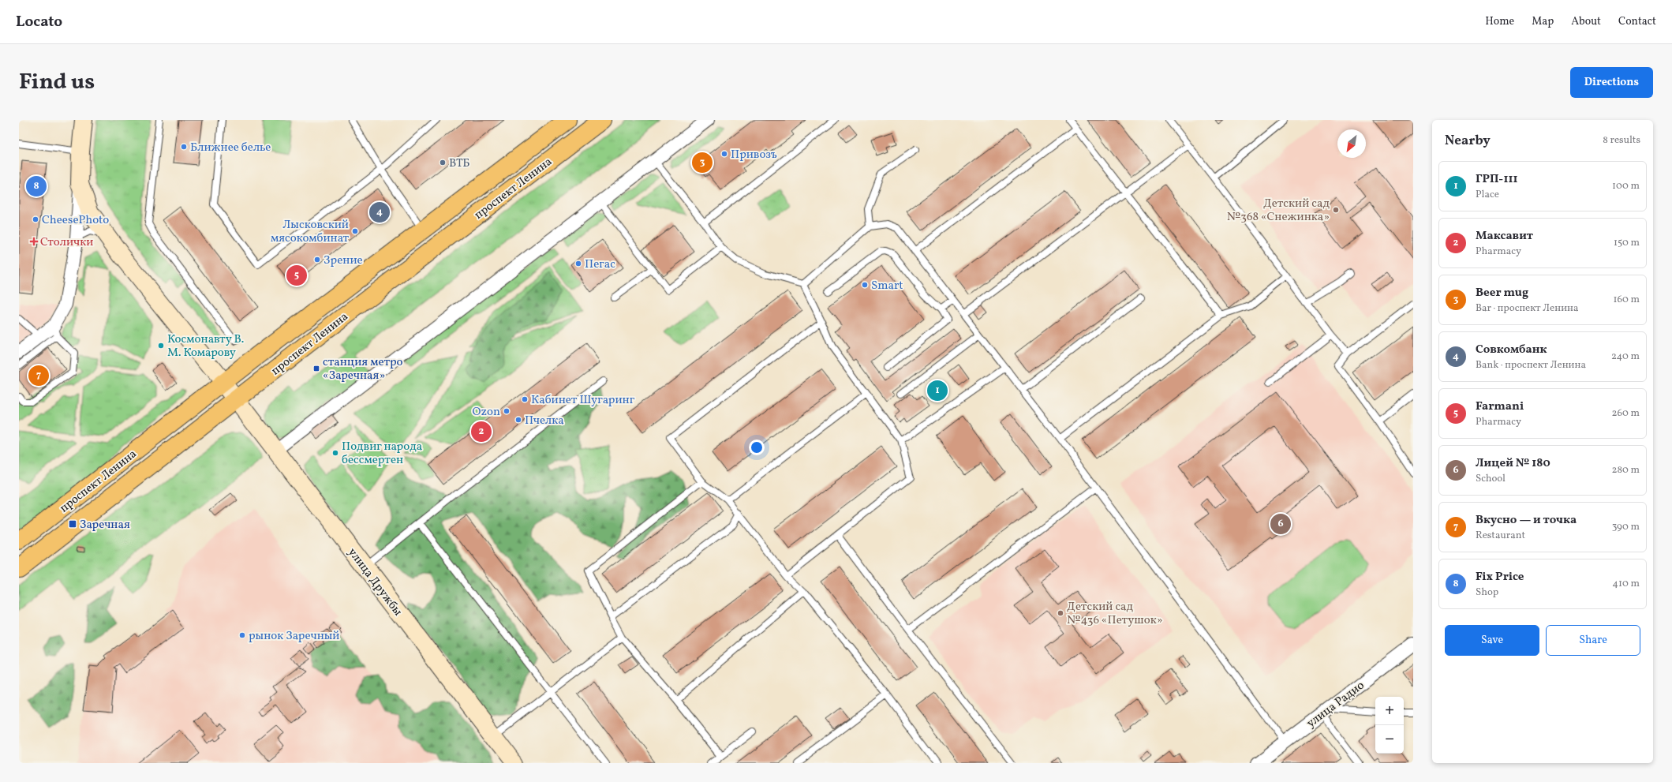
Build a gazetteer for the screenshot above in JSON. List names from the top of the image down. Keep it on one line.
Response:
{"streets":{"main road":["проспект Ленина"],"street":["улица Дружбы","улица Радио"]},"crossings":[["проспект Ленина","улица Дружбы"]],"places":{"other":["Ближнее белье","Привозъ","ВТБ","Детский сад №368 «Снежинка»","CheesePhoto","Лысковский мясокомбинат","Зрение","Пегас","Smart","Космонавту В. М. Комарову","Кабинет Шугаринг","Ozon","Пчелка","Подвиг народа бессмертен","Детский сад №436 «Петушок»","рынок Заречный"],"health":["Столички"],"transit":["станция метро «Заречная»","Заречная"]},"north":"bottom left","page":{"header":"Locato","nav":["Home","Map","About","Contact"],"title":"Find us","buttons":["Directions",["Save","Share"]],"heading":["Nearby","8 results"],"pins":["3","8","4","5","7","1","2","6"],"list":[{"mark":"1","name":"ГРП-111","note":"Place","value":"100 m"},{"mark":"2","name":"Максавит","note":"Pharmacy","value":"150 m"},{"mark":"3","name":"Beer mug","note":"Bar · проспект Ленина","value":"160 m"},{"mark":"4","name":"Совкомбанк","note":"Bank · проспект Ленина","value":"240 m"},{"mark":"5","name":"Farmani","note":"Pharmacy","value":"260 m"},{"mark":"6","name":"Лицей № 180","note":"School","value":"280 m"},{"mark":"7","name":"Вкусно — и точка","note":"Restaurant","value":"390 m"},{"mark":"8","name":"Fix Price","note":"Shop","value":"410 m"}],"map_buttons":["+","−"]}}
